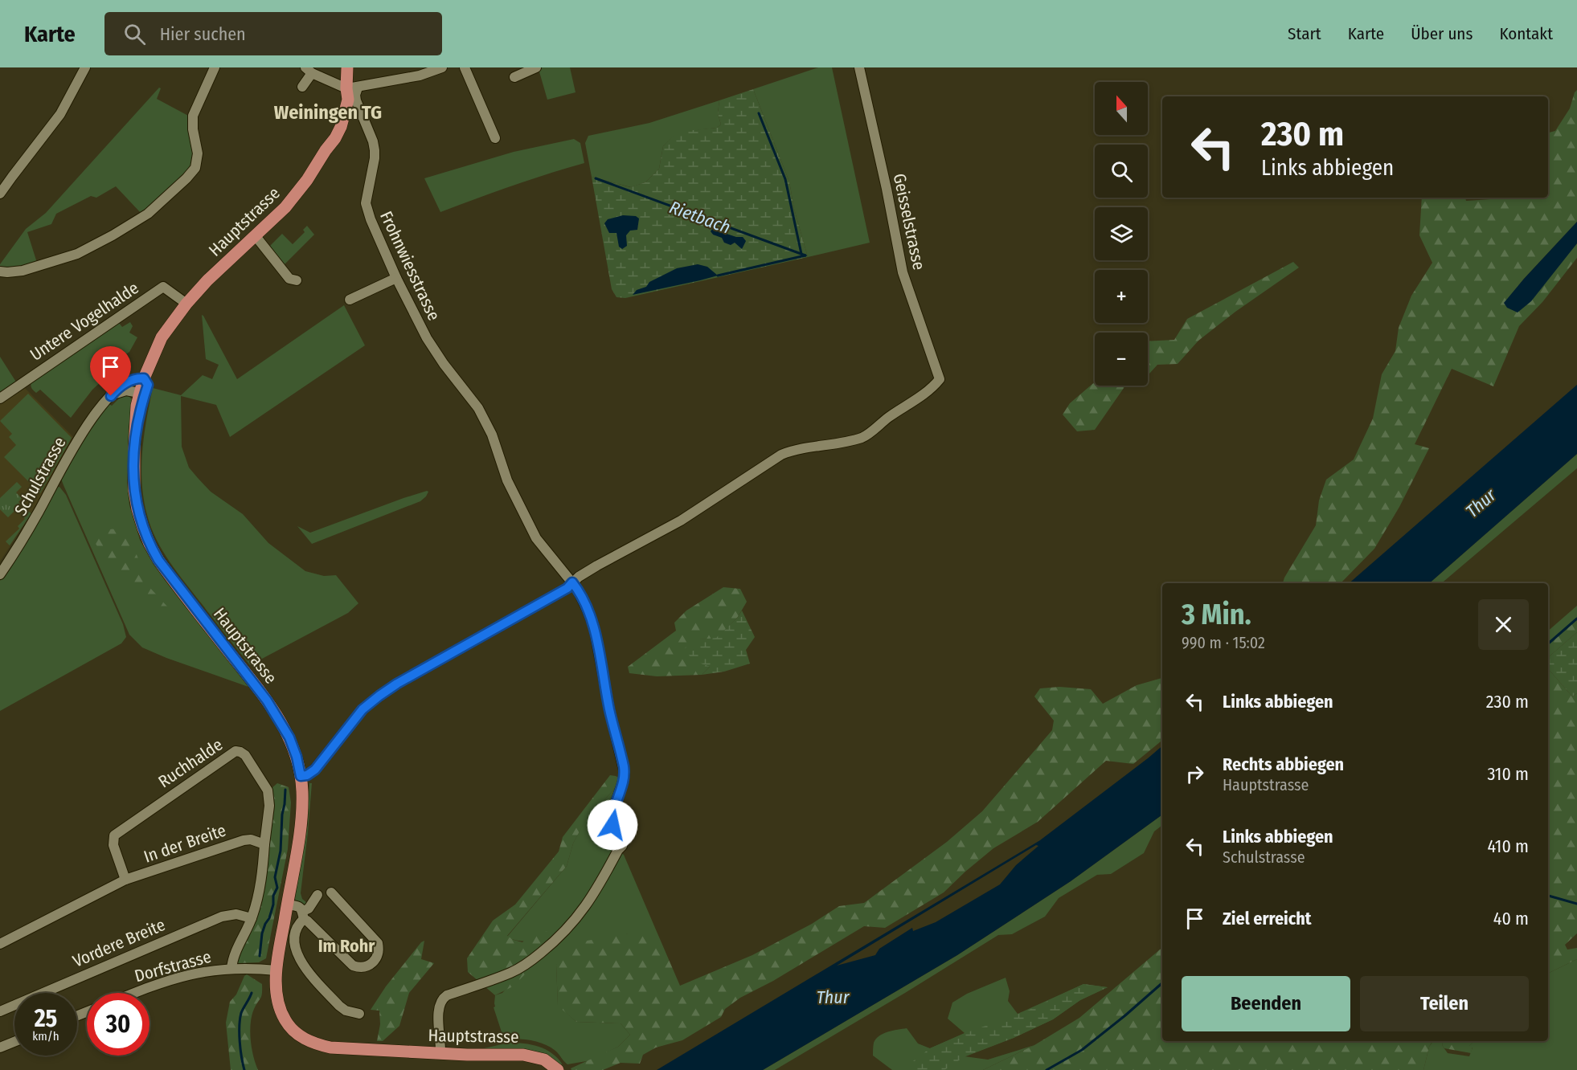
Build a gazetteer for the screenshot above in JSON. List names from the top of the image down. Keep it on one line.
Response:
{"streets":{"main road":["Hauptstrasse"],"street":["Geisselstrasse","Frohnwiesstrasse","Untere Vogelhalde","Schulstrasse","Ruchhalde","In der Breite","Vordere Breite","Dorfstrasse"]},"crossings":[["Hauptstrasse","Frohnwiesstrasse"],["Hauptstrasse","Untere Vogelhalde"],["Hauptstrasse","Schulstrasse"],["Hauptstrasse","Dorfstrasse"],["Geisselstrasse","Frohnwiesstrasse"],["Ruchhalde","In der Breite"]],"districts":["Weiningen TG","Im Rohr"],"water":["Rietbach","Thur"],"north":"top","page":{"header":"Karte","search":"Hier suchen","nav":["Start","Karte","Über uns","Kontakt"],"map_buttons":["+","−"],"turn":["230 m","Links abbiegen"],"heading":["3 Min.","990 m · 15:02"],"list":[{"name":"Links abbiegen","value":"230 m"},{"name":"Rechts abbiegen","note":"Hauptstrasse","value":"310 m"},{"name":"Links abbiegen","note":"Schulstrasse","value":"410 m"},{"name":"Ziel erreicht","value":"40 m"}],"buttons":["Beenden","Teilen"],"speed":"25 km/h","limit":"30"}}
